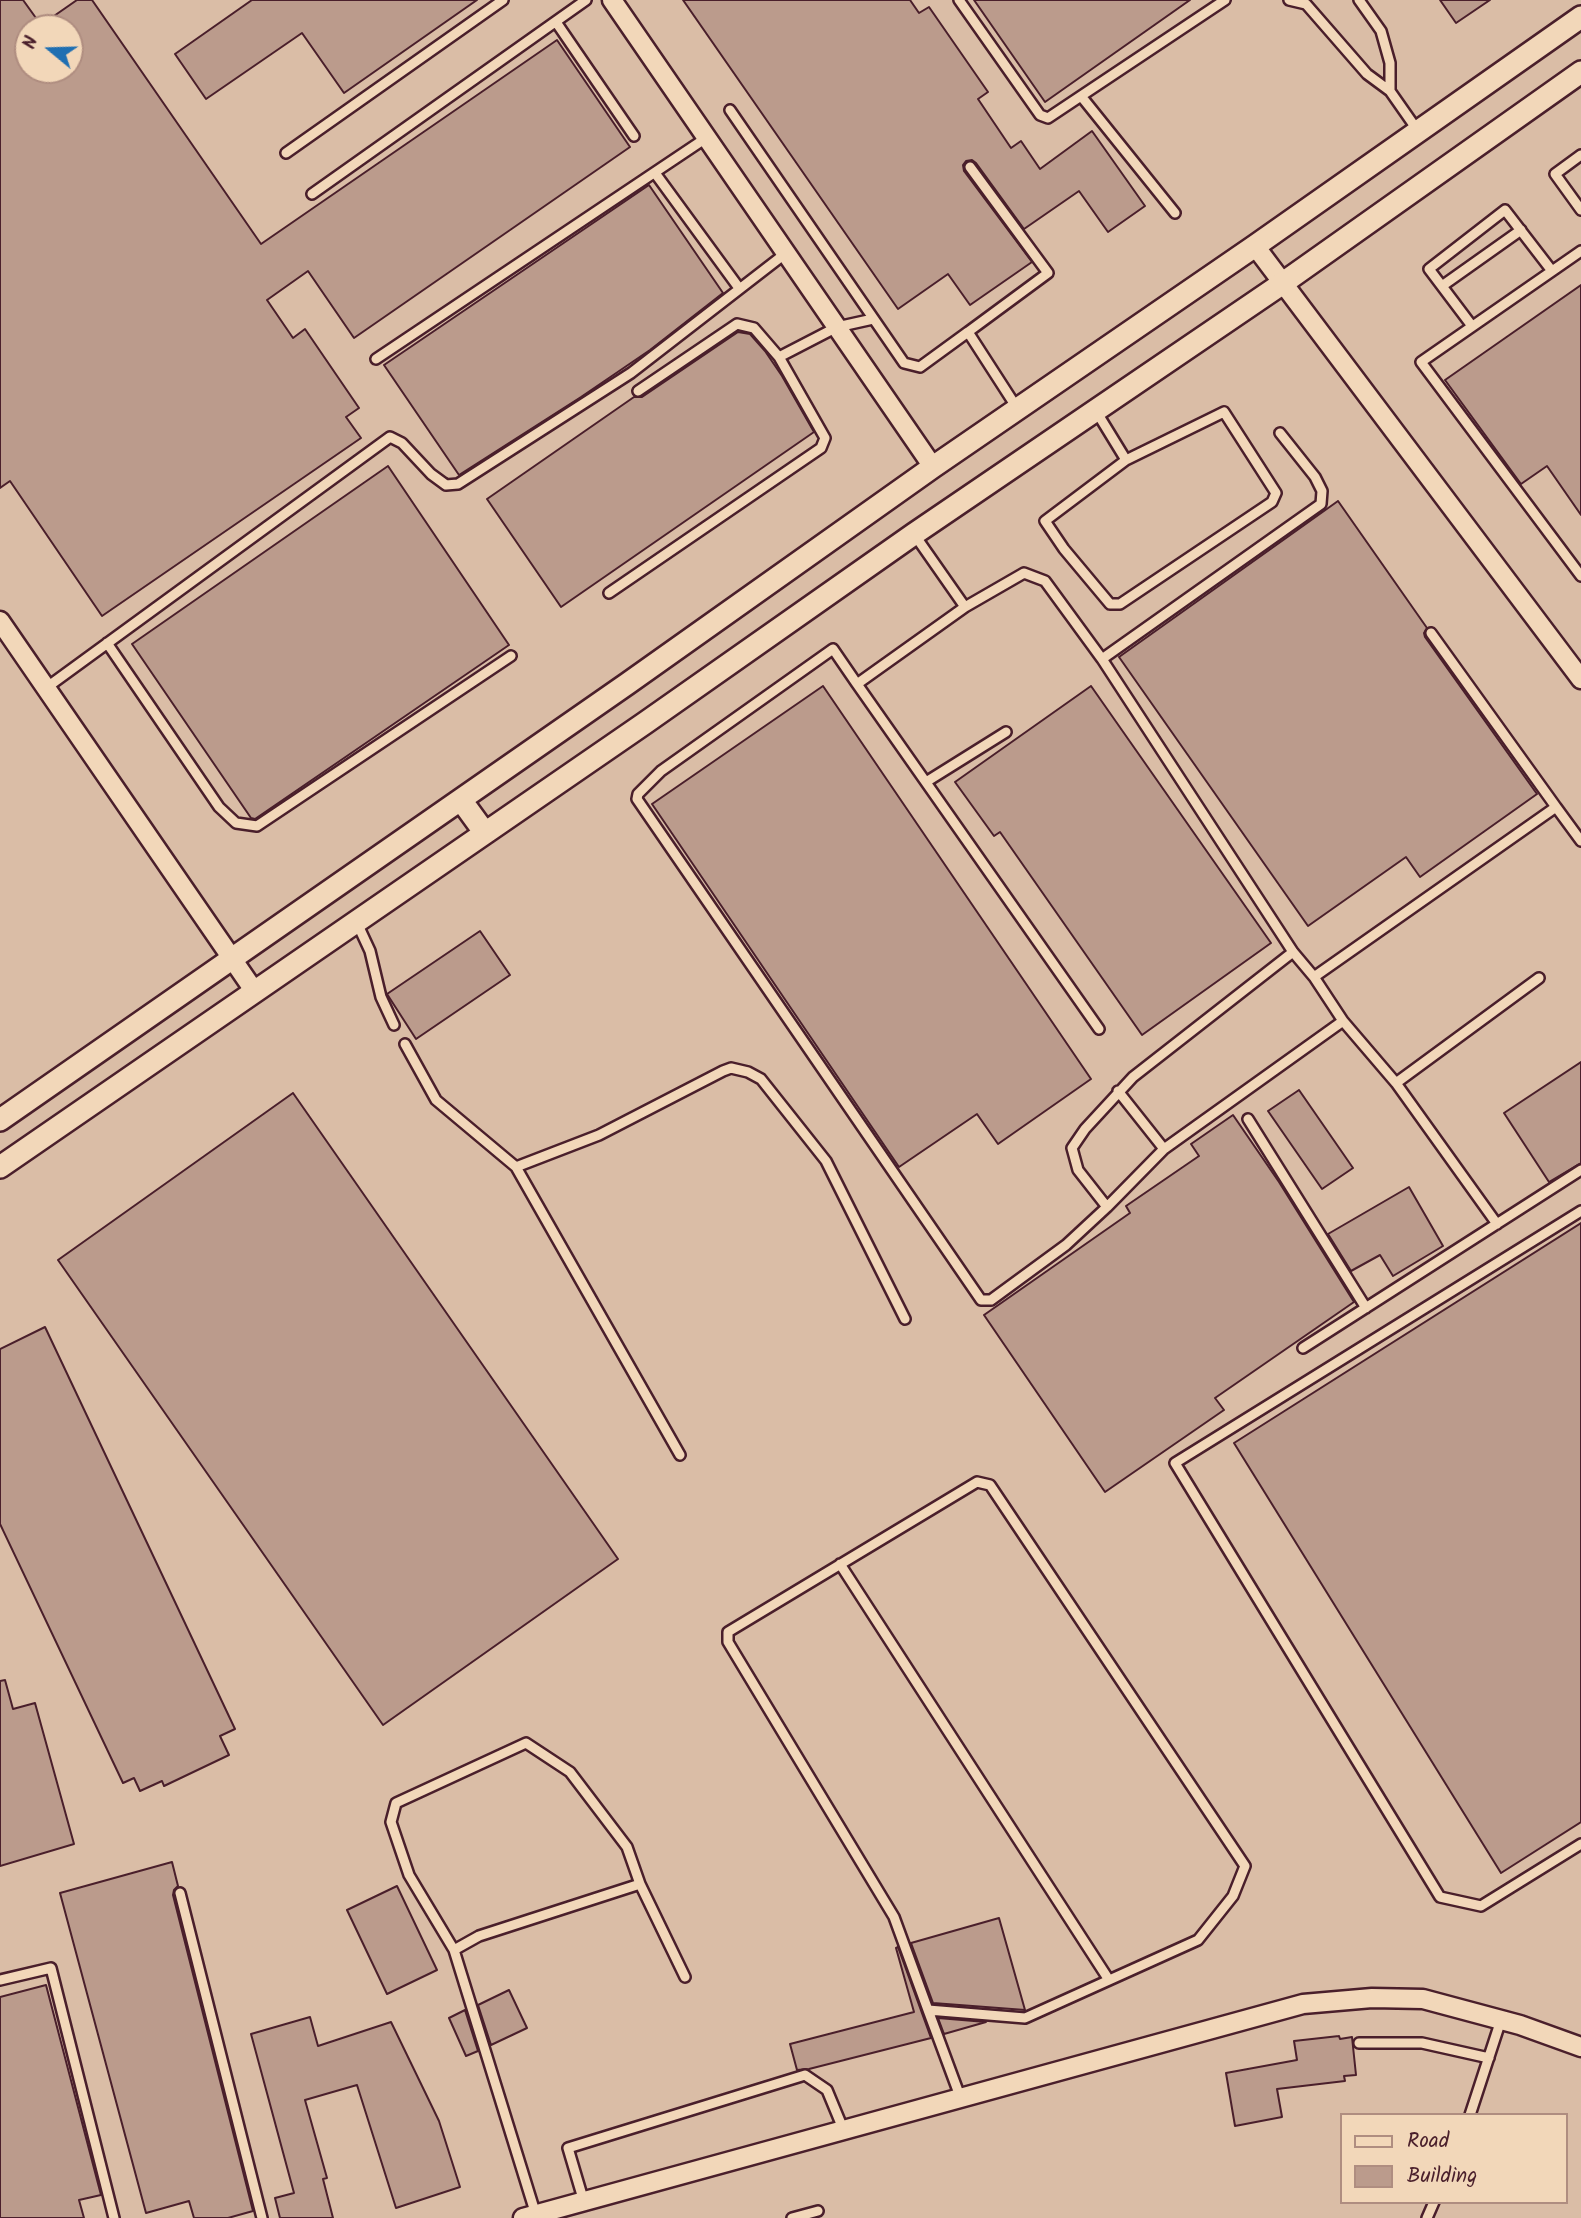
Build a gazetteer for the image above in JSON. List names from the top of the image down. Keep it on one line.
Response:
{"legend":["Road","Building"],"north":"left"}
